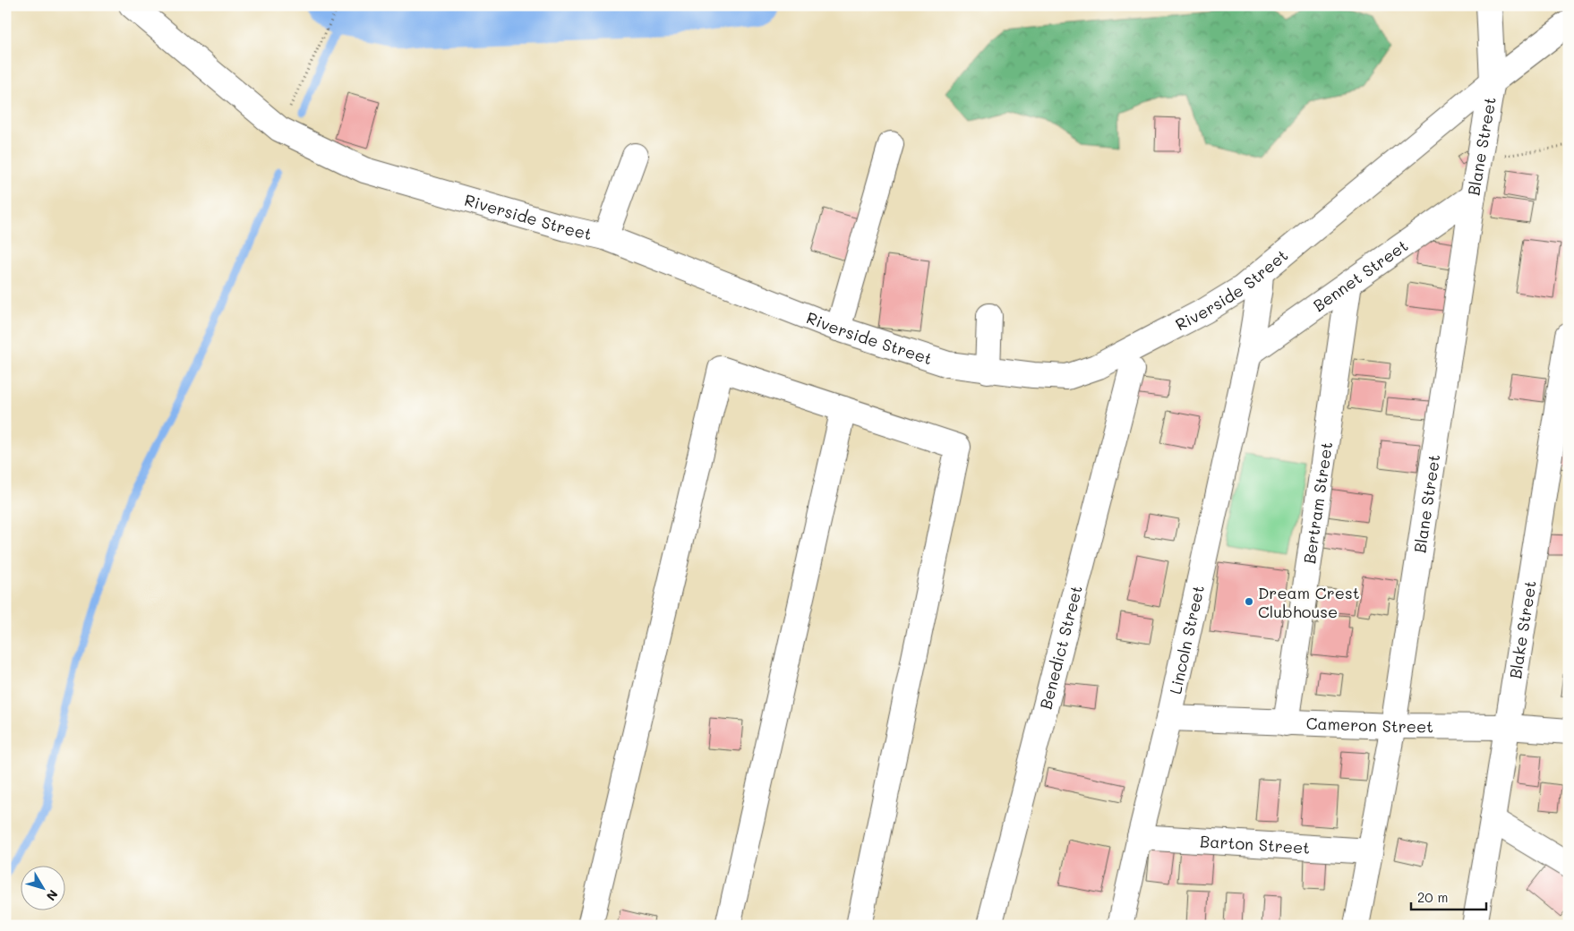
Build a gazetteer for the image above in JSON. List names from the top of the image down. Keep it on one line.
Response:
{"streets":{"street":["Blane Street","Riverside Street","Bennet Street","Bertram Street","Blake Street","Lincoln Street","Benedict Street","Cameron Street","Barton Street"]},"crossings":[["Blane Street","Riverside Street"],["Blane Street","Bennet Street"],["Blane Street","Cameron Street"],["Blane Street","Barton Street"],["Riverside Street","Lincoln Street"],["Bennet Street","Bertram Street"],["Bennet Street","Lincoln Street"],["Bertram Street","Cameron Street"],["Blake Street","Cameron Street"],["Lincoln Street","Cameron Street"],["Lincoln Street","Barton Street"]],"places":["Dream Crest Clubhouse"],"scale_bar":"20 m","north":"bottom right"}
